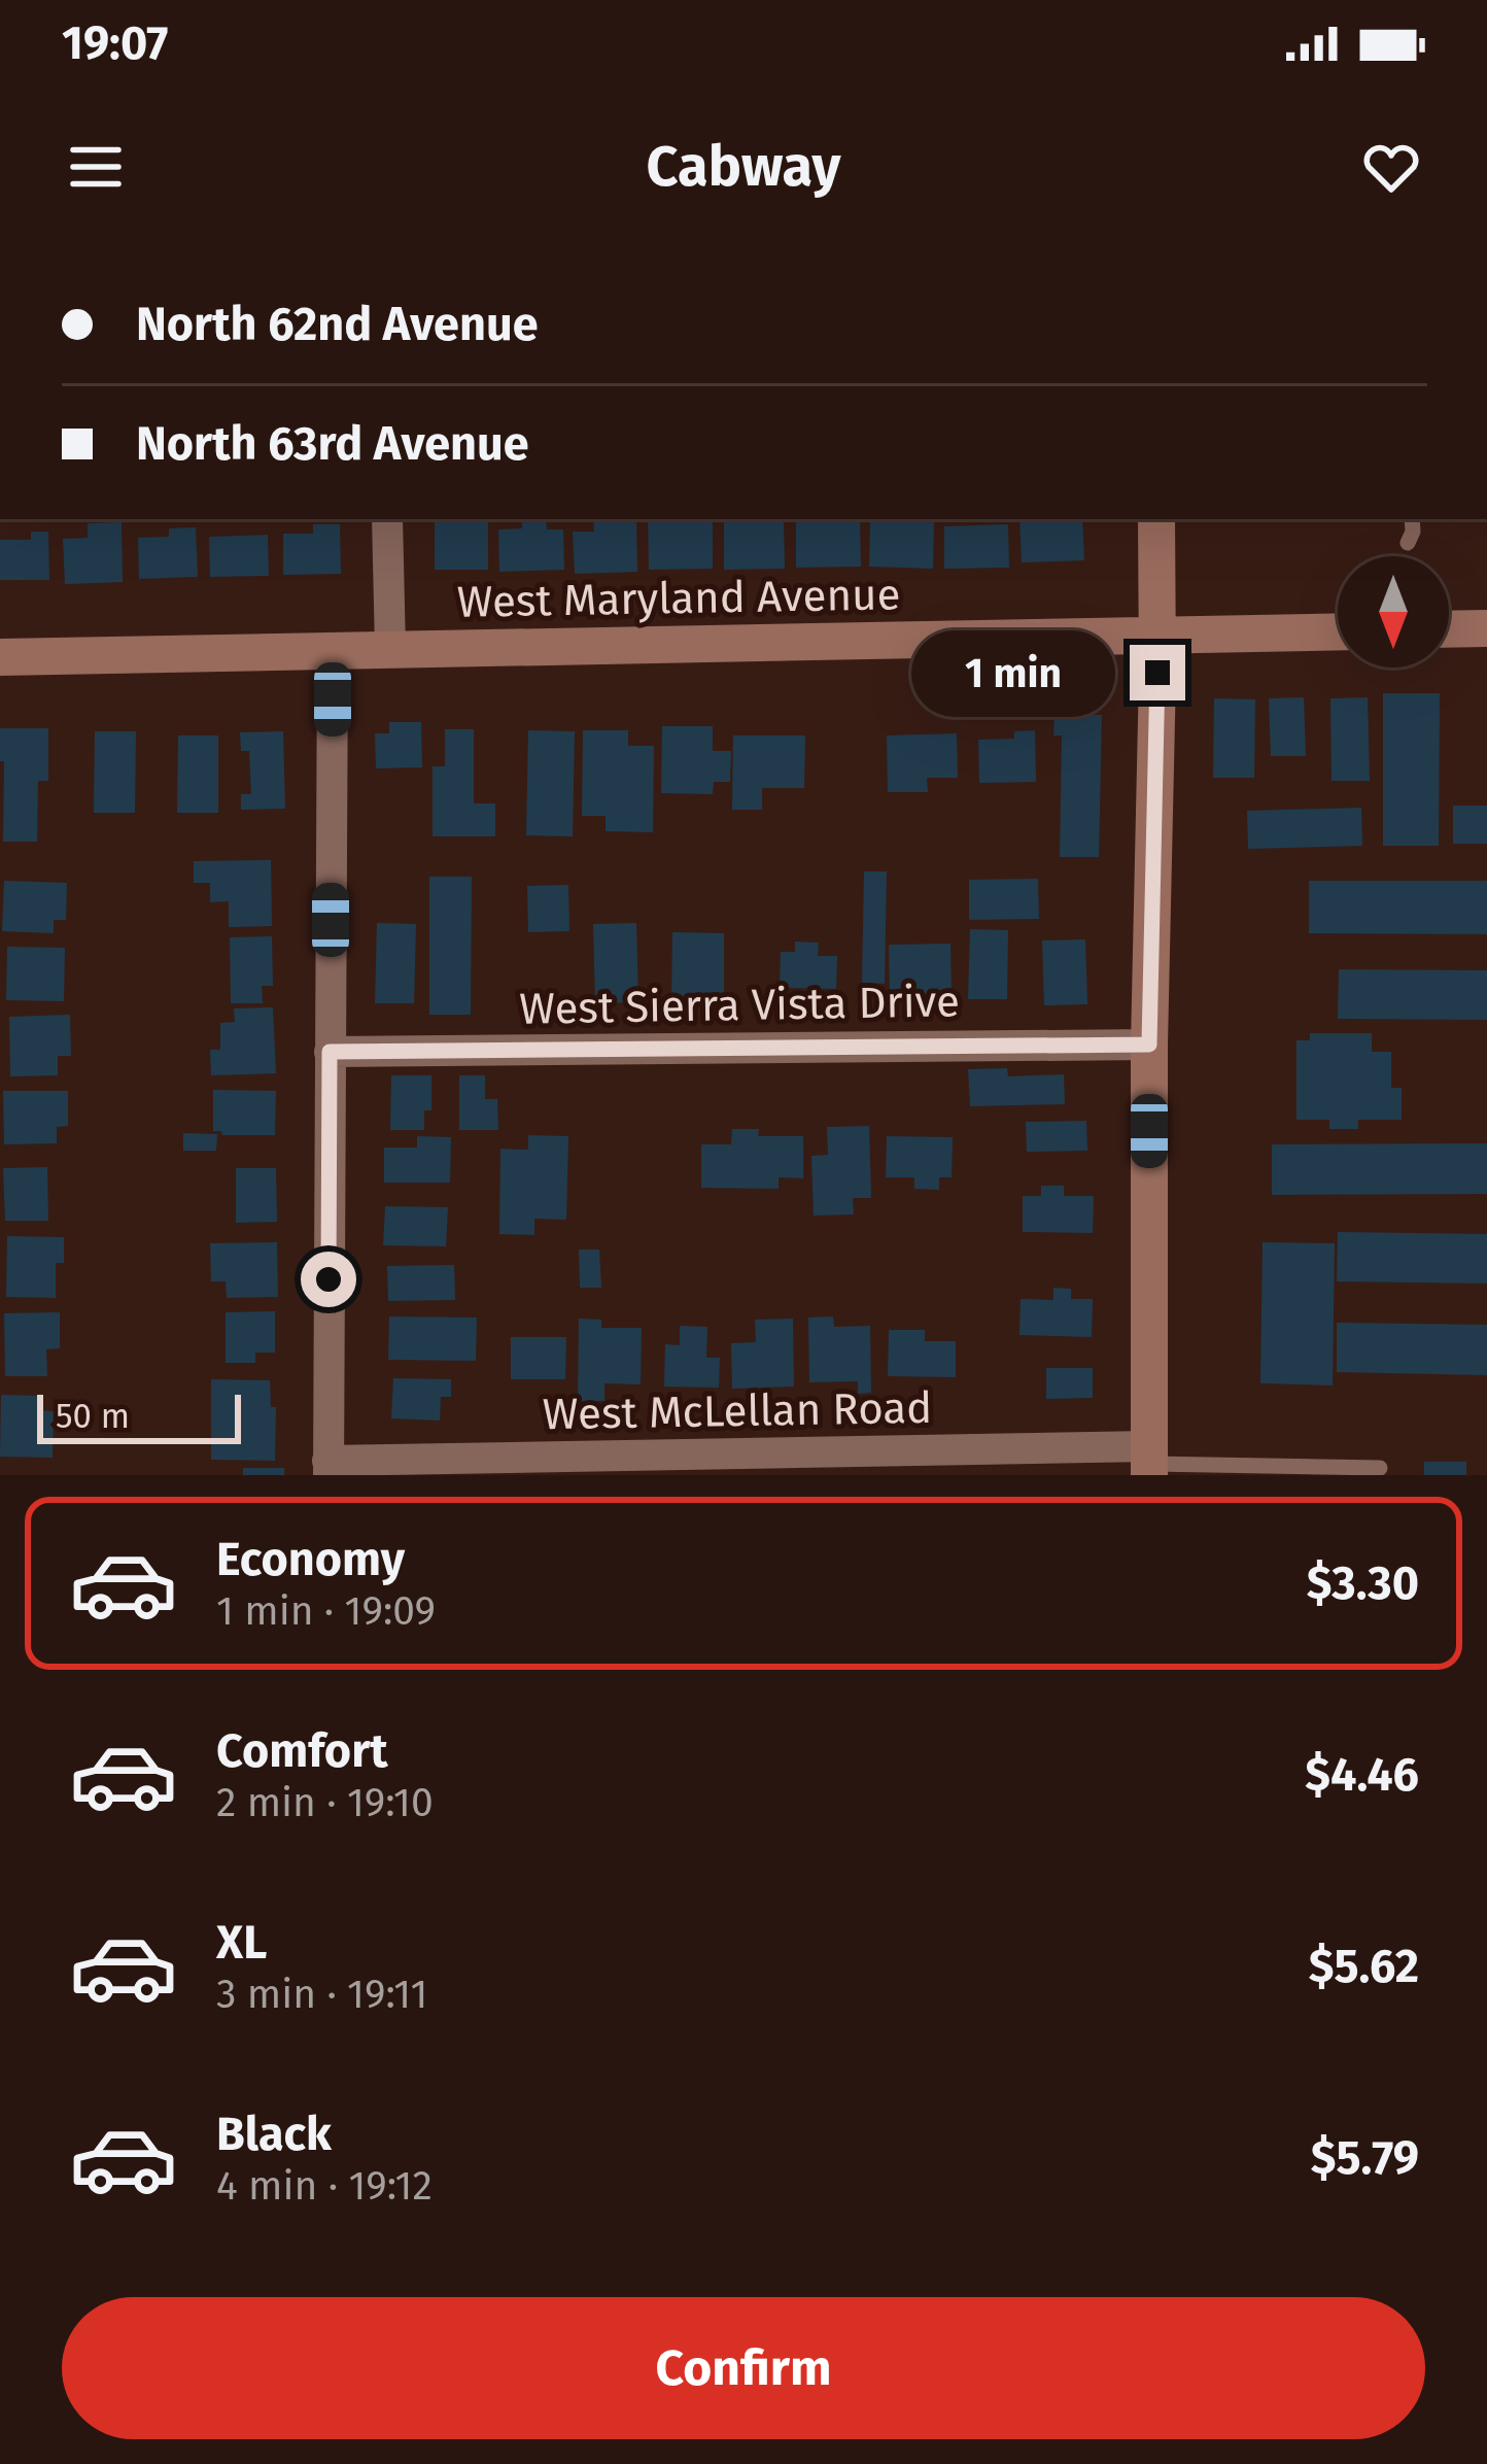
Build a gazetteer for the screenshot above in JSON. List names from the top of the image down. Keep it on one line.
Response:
{"streets":{"street":["West Maryland Avenue","West Sierra Vista Drive","West McLellan Road"]},"scale_bar":"50 m","north":"bottom","page":{"status":"19:07","header":"Cabway","banner":["North 62nd Avenue","North 63rd Avenue"],"bubble":"1 min","scale":"50 m","list":[{"name":"Economy","note":"1 min · 19:09","value":"$3.30"},{"name":"Comfort","note":"2 min · 19:10","value":"$4.46"},{"name":"XL","note":"3 min · 19:11","value":"$5.62"},{"name":"Black","note":"4 min · 19:12","value":"$5.79"}],"buttons":"Confirm"}}
